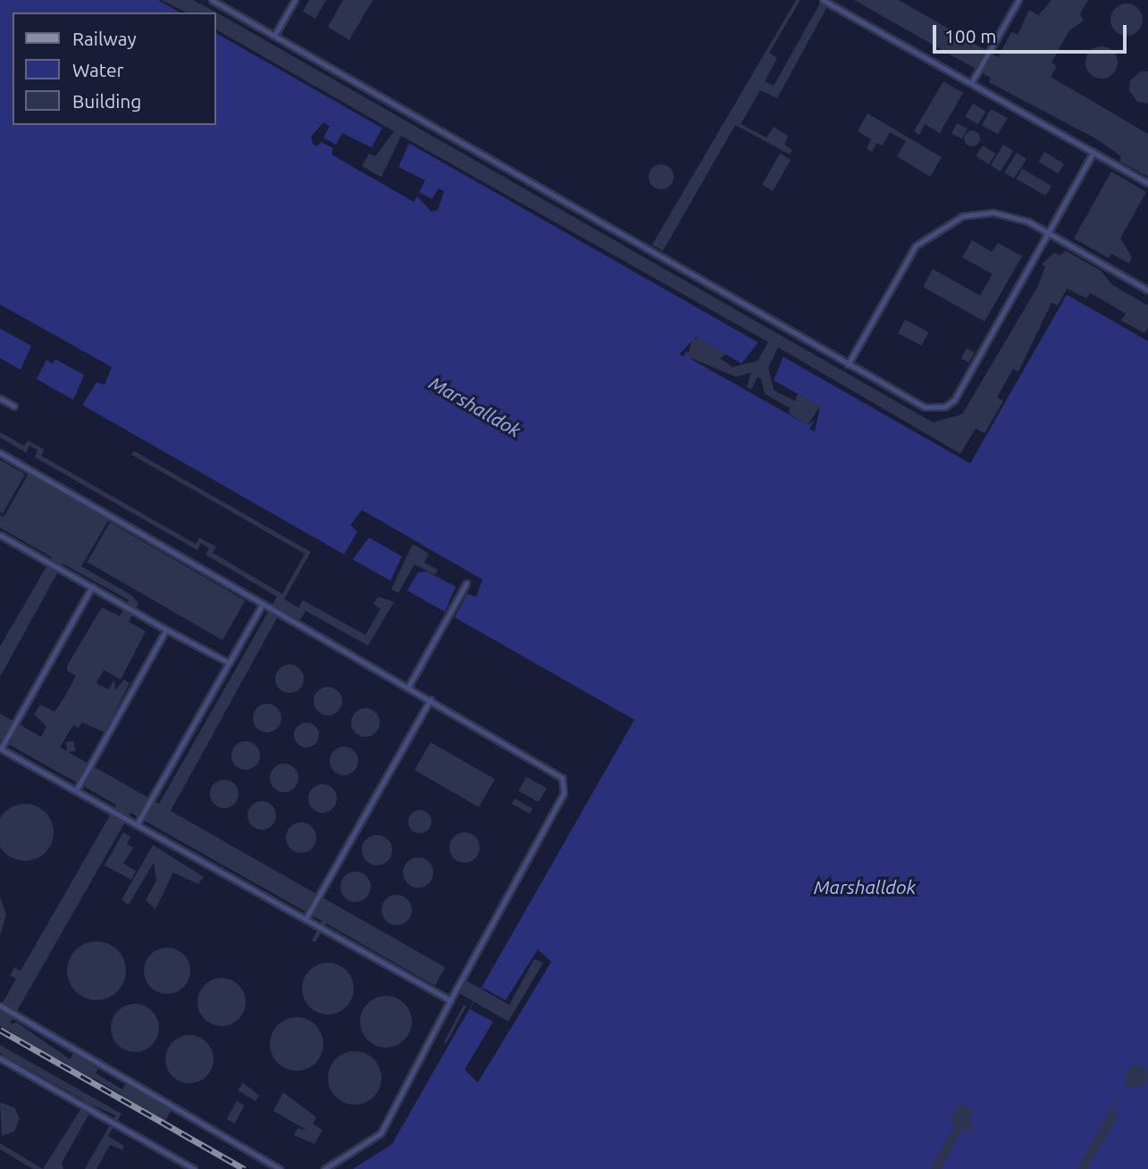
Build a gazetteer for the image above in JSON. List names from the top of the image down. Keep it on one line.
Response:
{"water":["Marshalldok"],"legend":["Railway","Water","Building"],"scale_bar":"100 m"}
